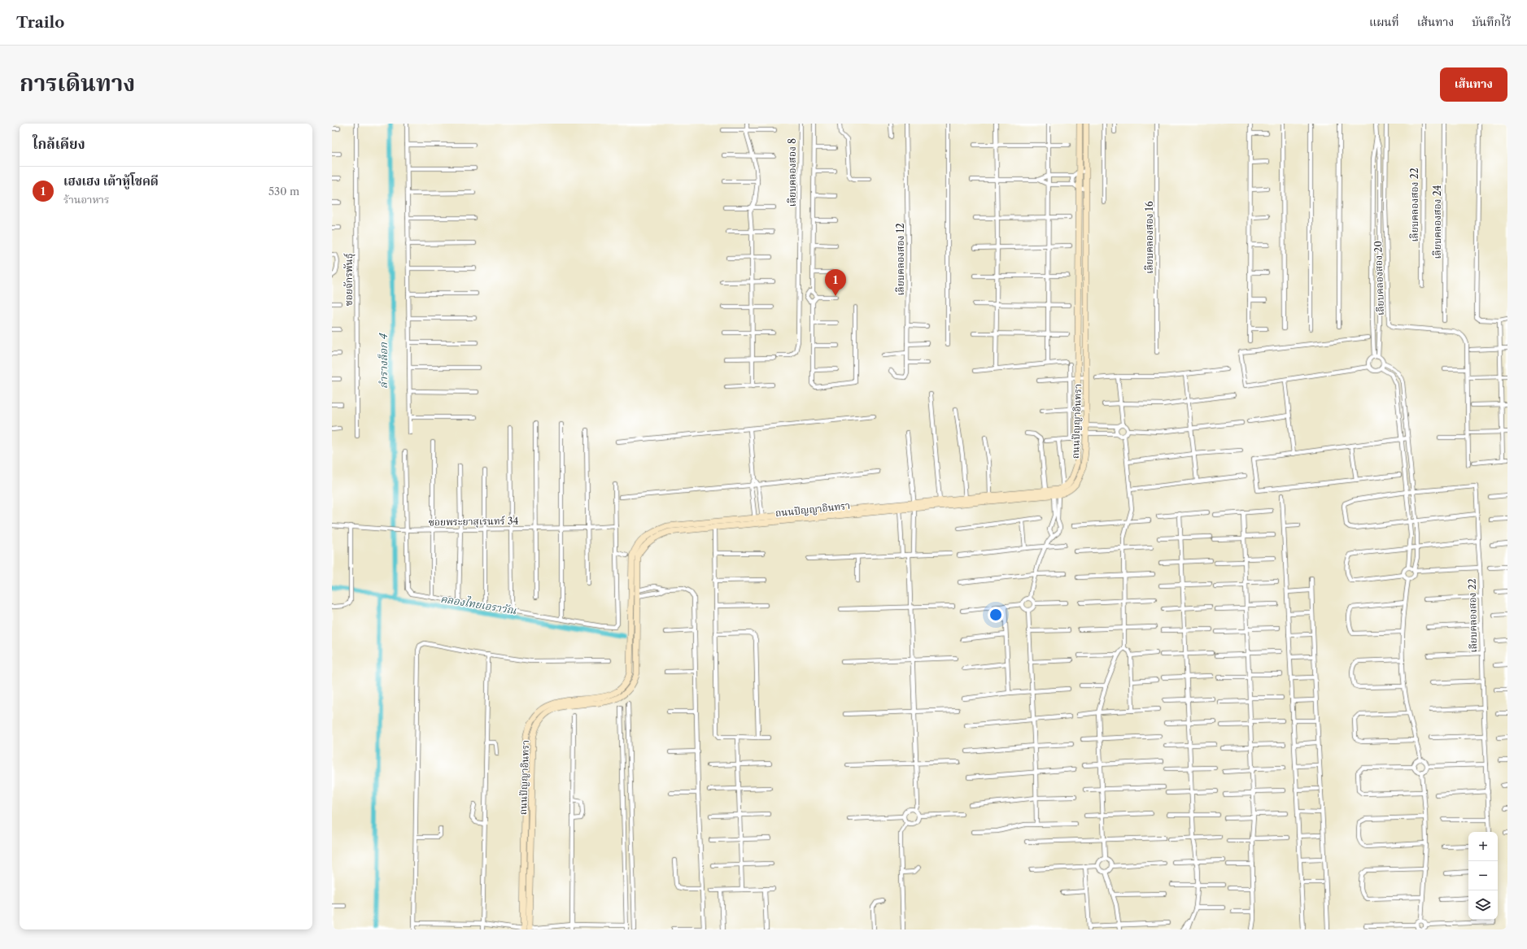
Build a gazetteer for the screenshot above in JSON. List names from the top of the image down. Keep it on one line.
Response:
{"streets":{"street":["เลียบคลองสอง 8","เลียบคลองสอง 22","เลียบคลองสอง 24","เลียบคลองสอง 16","เลียบคลองสอง 12","เลียบคลองสอง 20","ซอยจักรพันธุ์","ถนนปัญญาอินทรา","ซอยพระยาสุเรนทร์ 34"]},"water":["ลำรางล็อก 4","คลองไทยเอราวัณ"],"page":{"header":"Trailo","nav":["แผนที่","เส้นทาง","บันทึกไว้"],"title":"การเดินทาง","buttons":"เส้นทาง","heading":"ใกล้เคียง","list":[{"mark":"1","name":"เฮงเฮง เต้าหู้โชคดี","note":"ร้านอาหาร","value":"530 m"}],"pins":"1","map_buttons":["+","−"]}}
